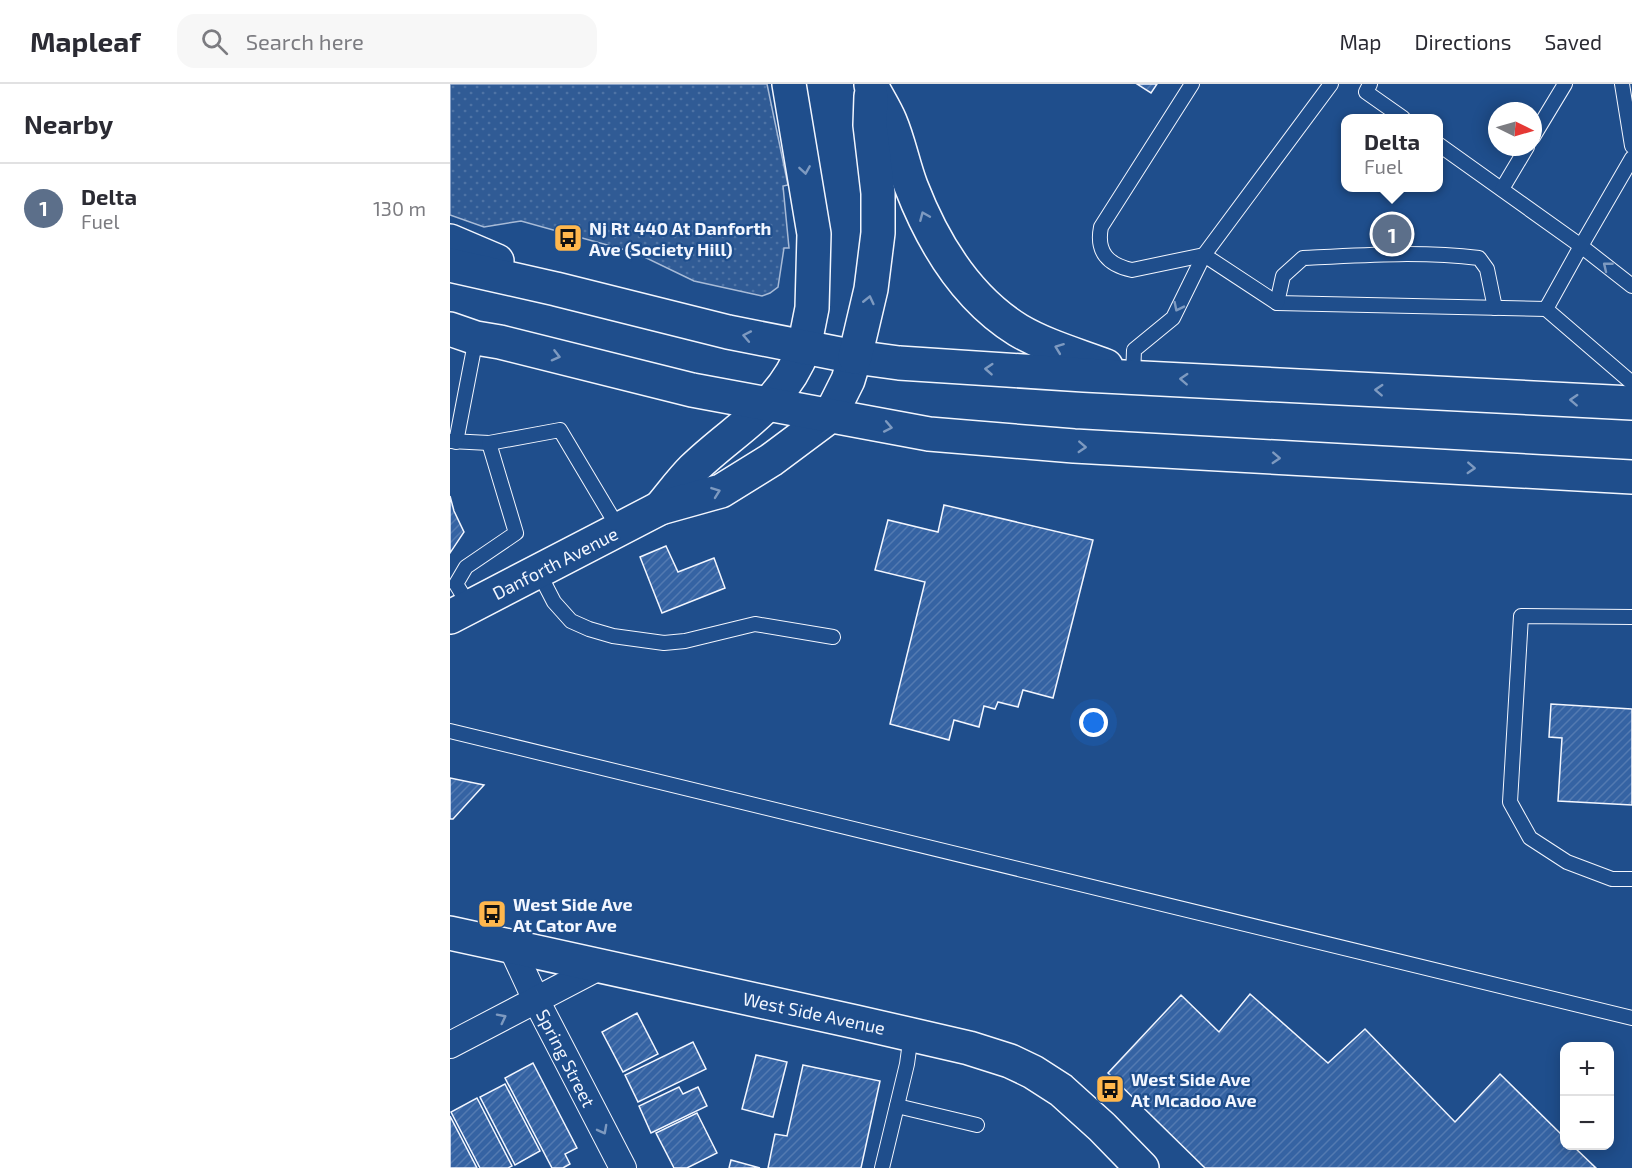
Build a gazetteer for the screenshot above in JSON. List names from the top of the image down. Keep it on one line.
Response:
{"streets":{"main road":["Danforth Avenue","West Side Avenue"],"street":["Spring Street"]},"crossings":[["West Side Avenue","Spring Street"]],"one_way":["Spring Street"],"places":{"bus stop":["Nj Rt 440 At Danforth Ave (Society Hill)","West Side Ave At Cator Ave","West Side Ave At Mcadoo Ave"]},"north":"right","page":{"header":"Mapleaf","search":"Search here","nav":["Map","Directions","Saved"],"heading":"Nearby","popup":["Delta","Fuel"],"list":[{"mark":"1","name":"Delta","note":"Fuel","value":"130 m"}],"pins":"1","map_buttons":["+","−"]}}
